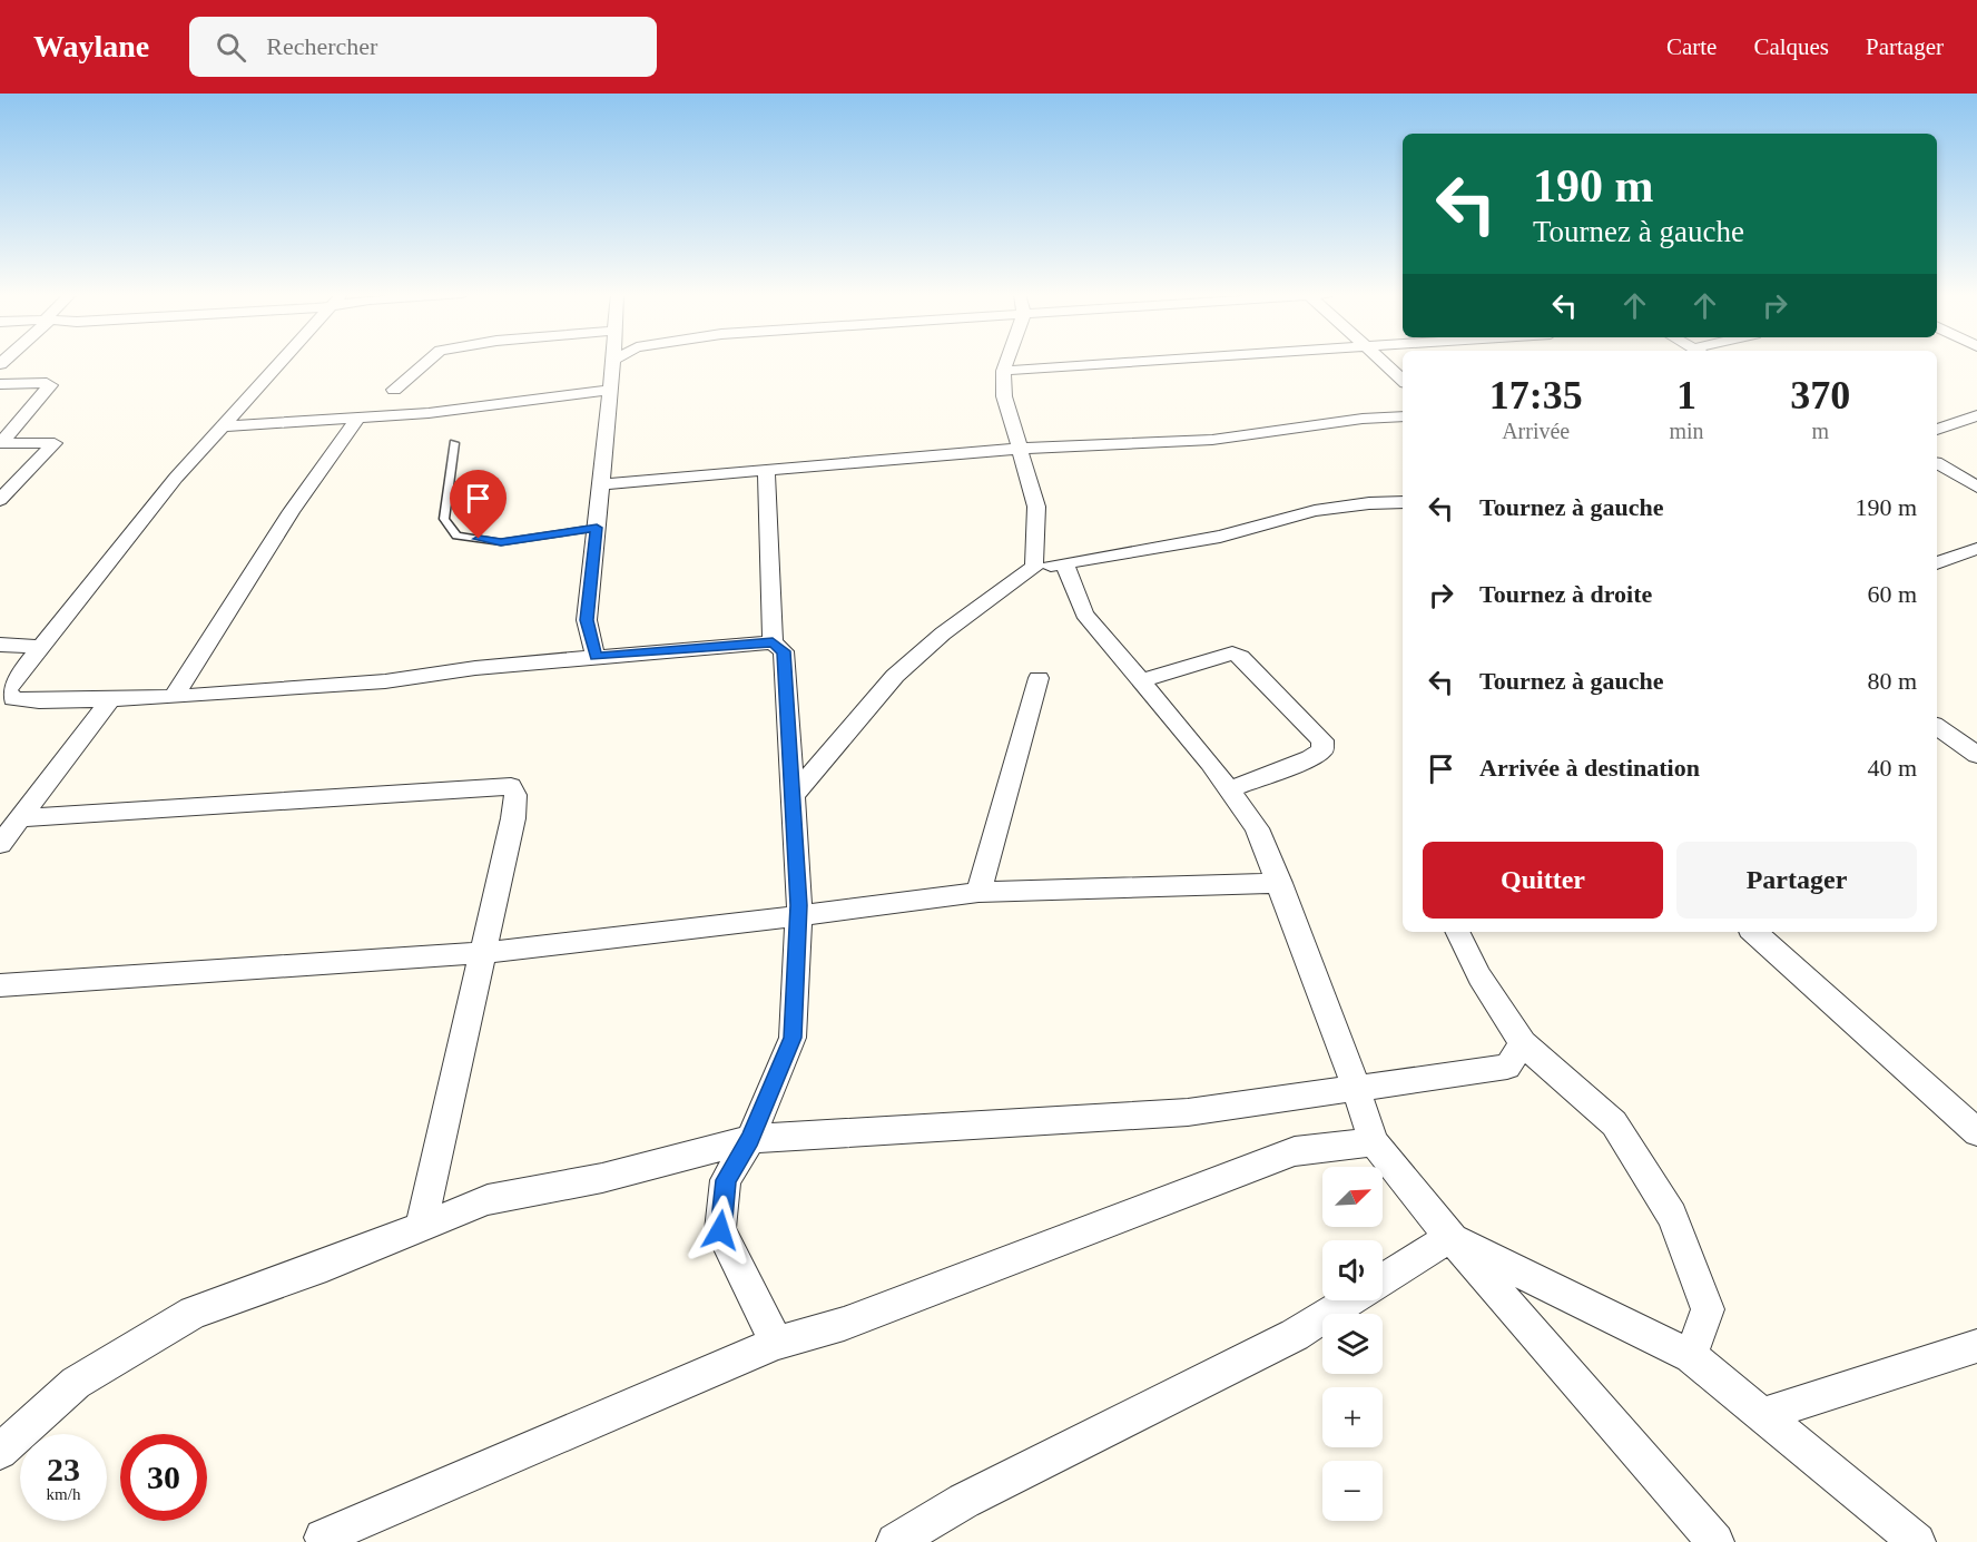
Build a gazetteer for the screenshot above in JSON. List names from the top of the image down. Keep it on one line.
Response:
{"north":"top right","page":{"header":"Waylane","search":"Rechercher","nav":["Carte","Calques","Partager"],"turn":["190 m","Tournez à gauche"],"eta":["17:35","Arrivée","1","min","370","m"],"list":[{"name":"Tournez à gauche","value":"190 m"},{"name":"Tournez à droite","value":"60 m"},{"name":"Tournez à gauche","value":"80 m"},{"name":"Arrivée à destination","value":"40 m"}],"buttons":["Quitter","Partager"],"map_buttons":["+","−"],"speed":"23 km/h","limit":"30"}}
